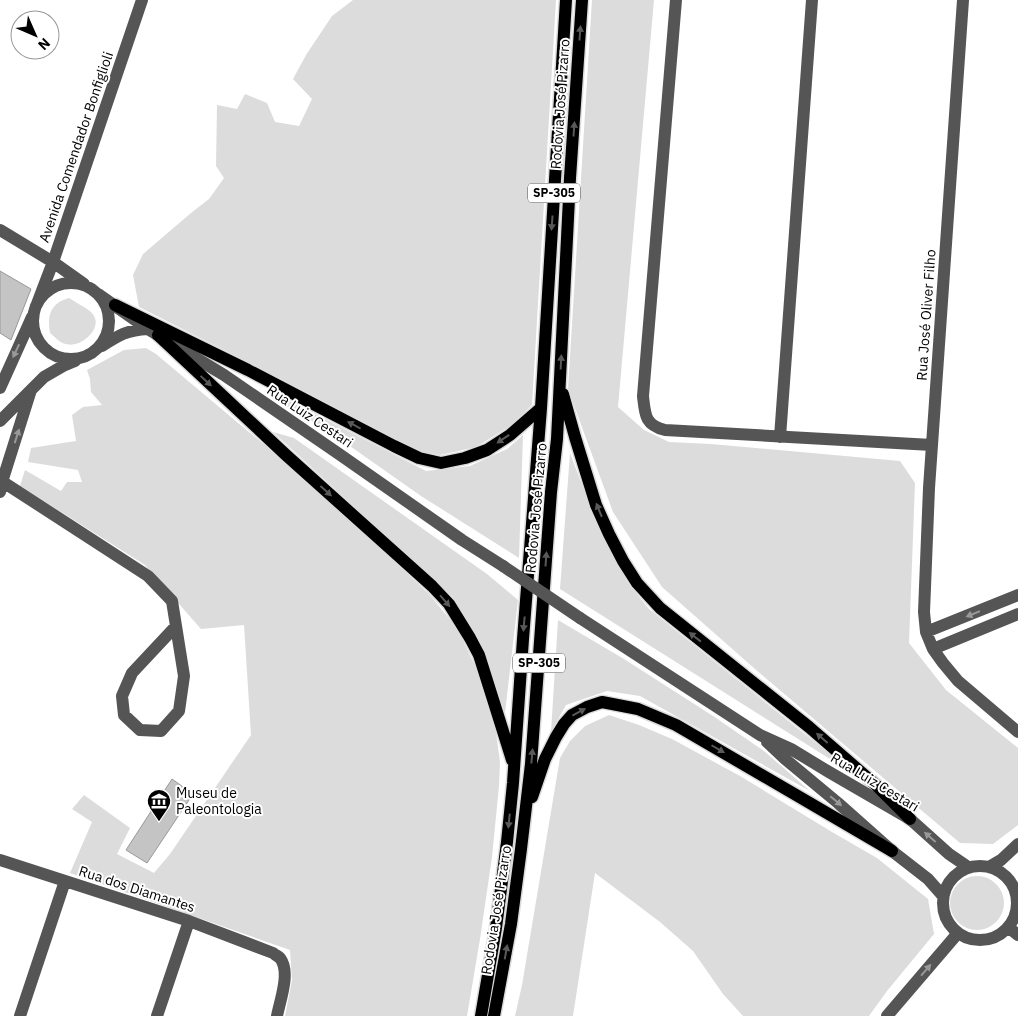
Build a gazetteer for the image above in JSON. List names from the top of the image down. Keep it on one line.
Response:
{"streets":{"main road":["Rodovia José Pizarro","SP-305"],"street":["Avenida Comendador Bonfiglioli","Rua José Oliver Filho","Rua Luiz Cestari","Rua dos Diamantes"]},"crossings":[["Avenida Comendador Bonfiglioli","Rua Luiz Cestari"]],"places":{"museum":["Museu de Paleontologia"]},"north":"bottom right"}
